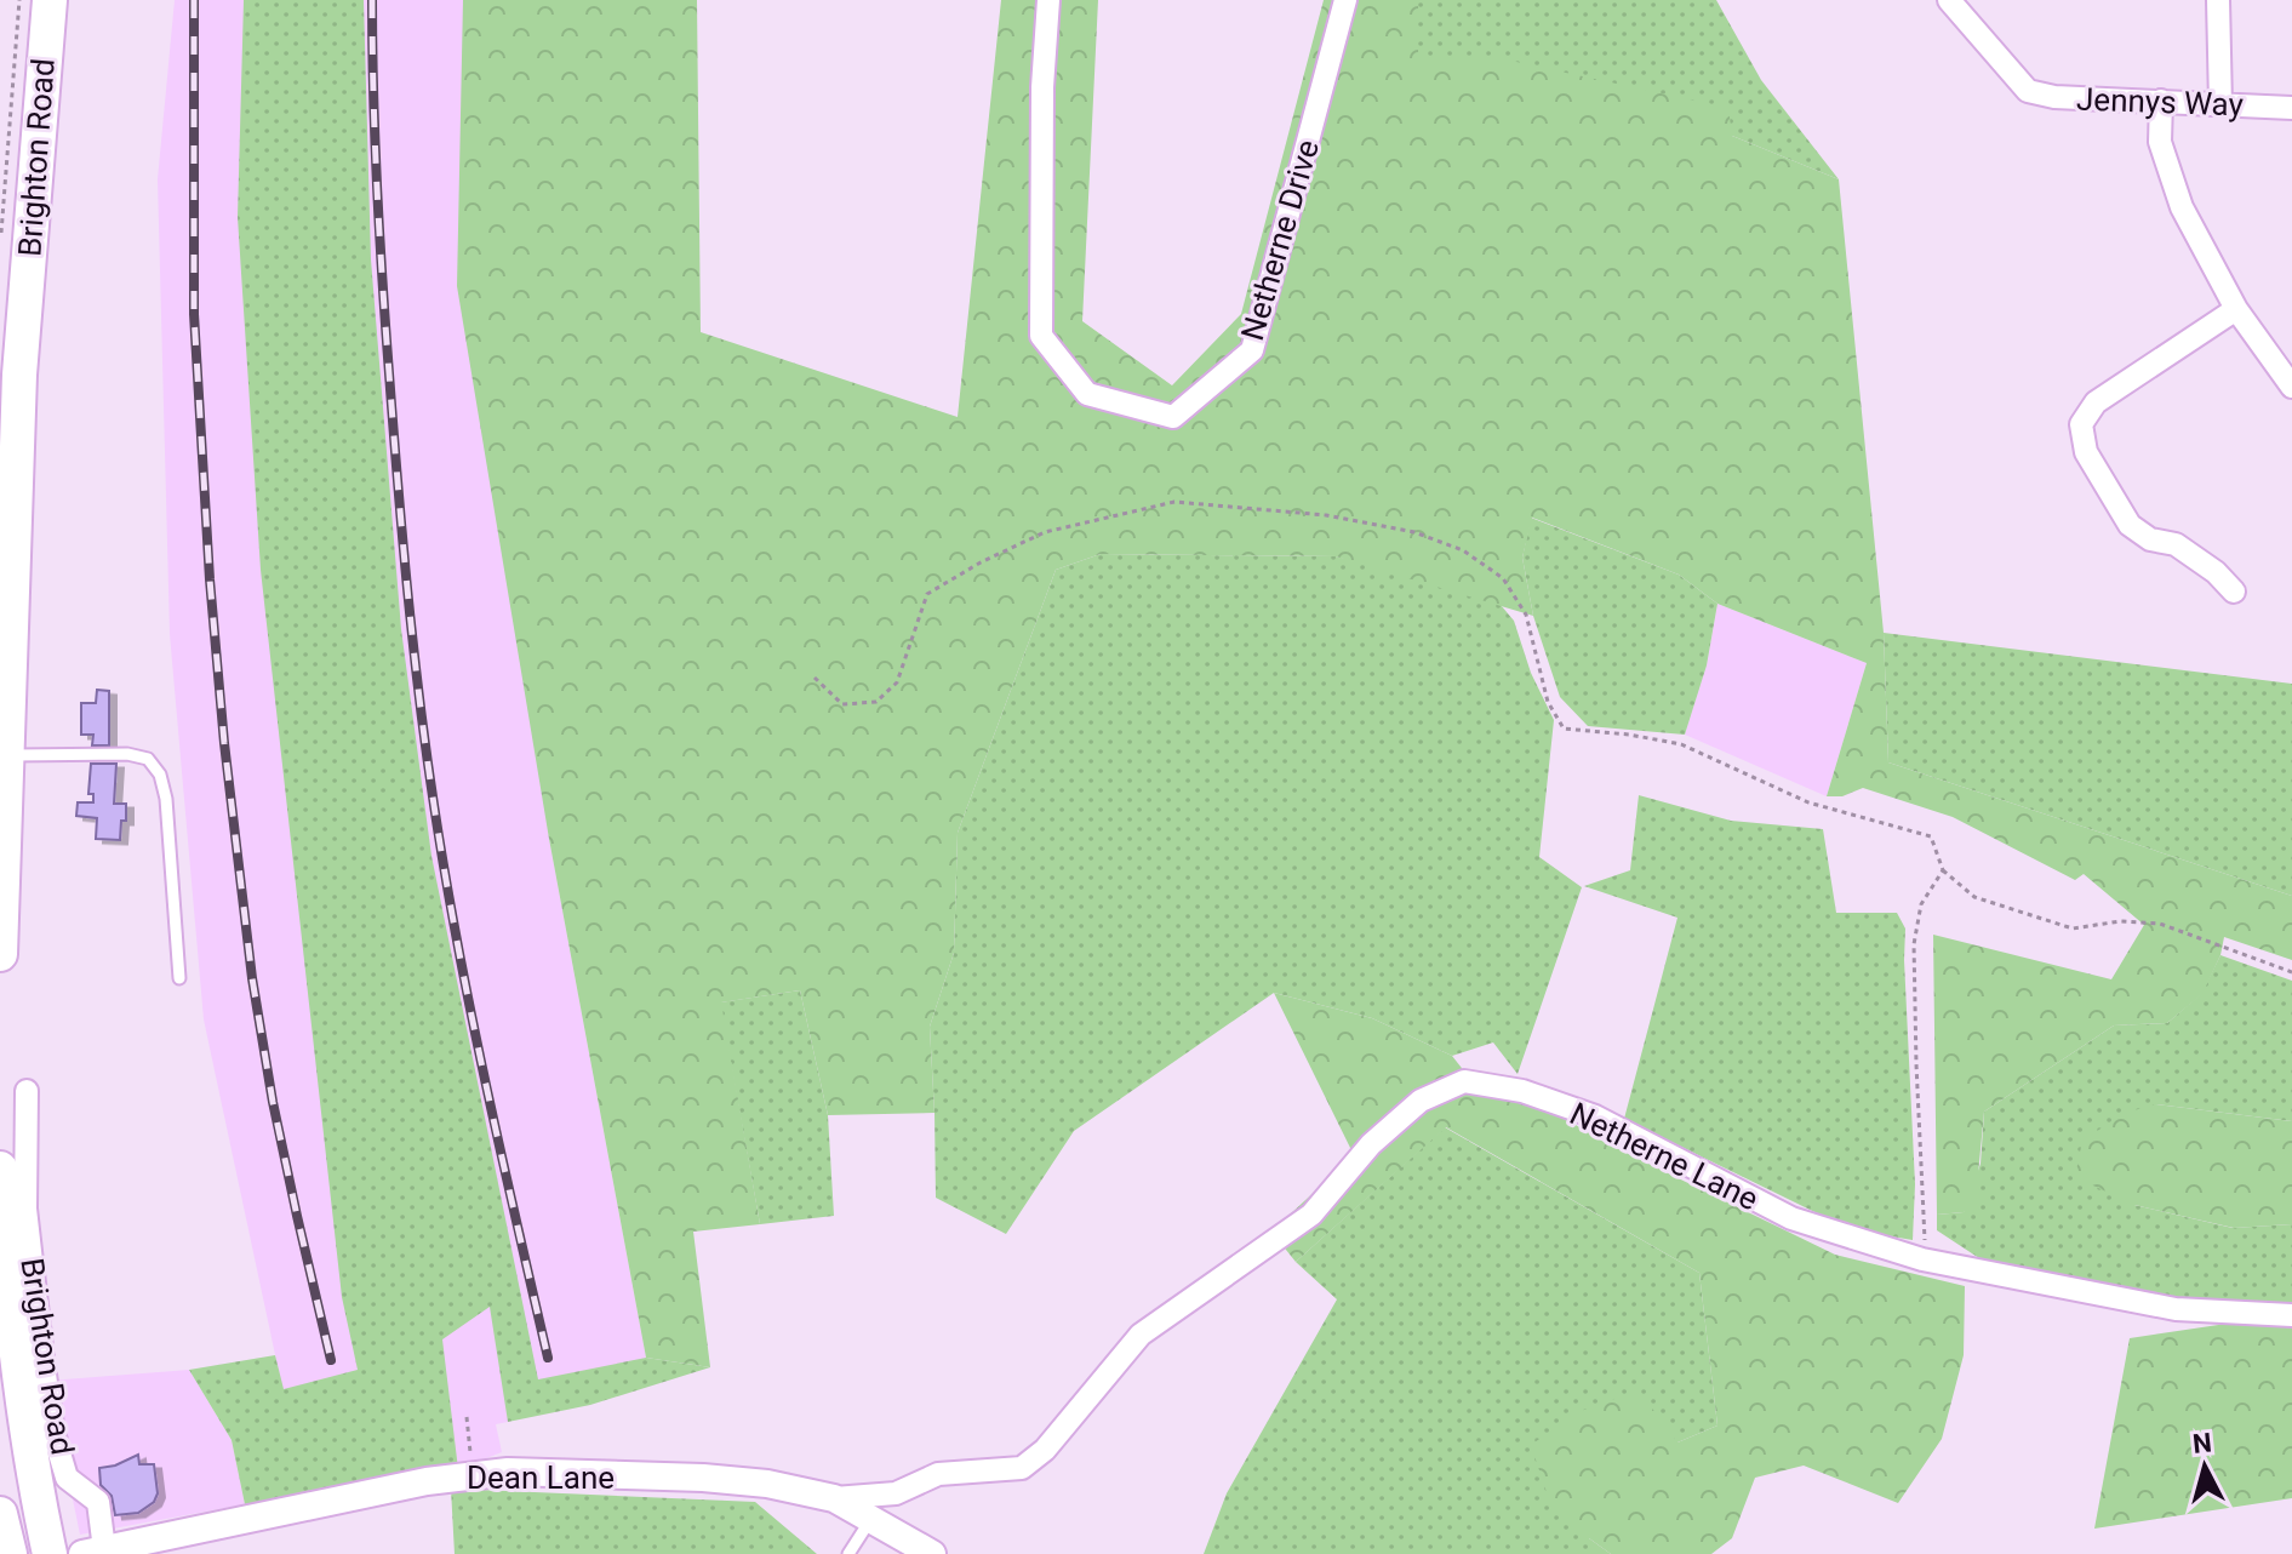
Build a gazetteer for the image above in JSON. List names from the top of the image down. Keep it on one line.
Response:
{"streets":{"highway":["Brighton Road"],"street":["Jennys Way","Netherne Drive","Netherne Lane","Dean Lane"]},"crossings":[["Brighton Road","Dean Lane"],["Netherne Lane","Dean Lane"]],"north":"top"}
